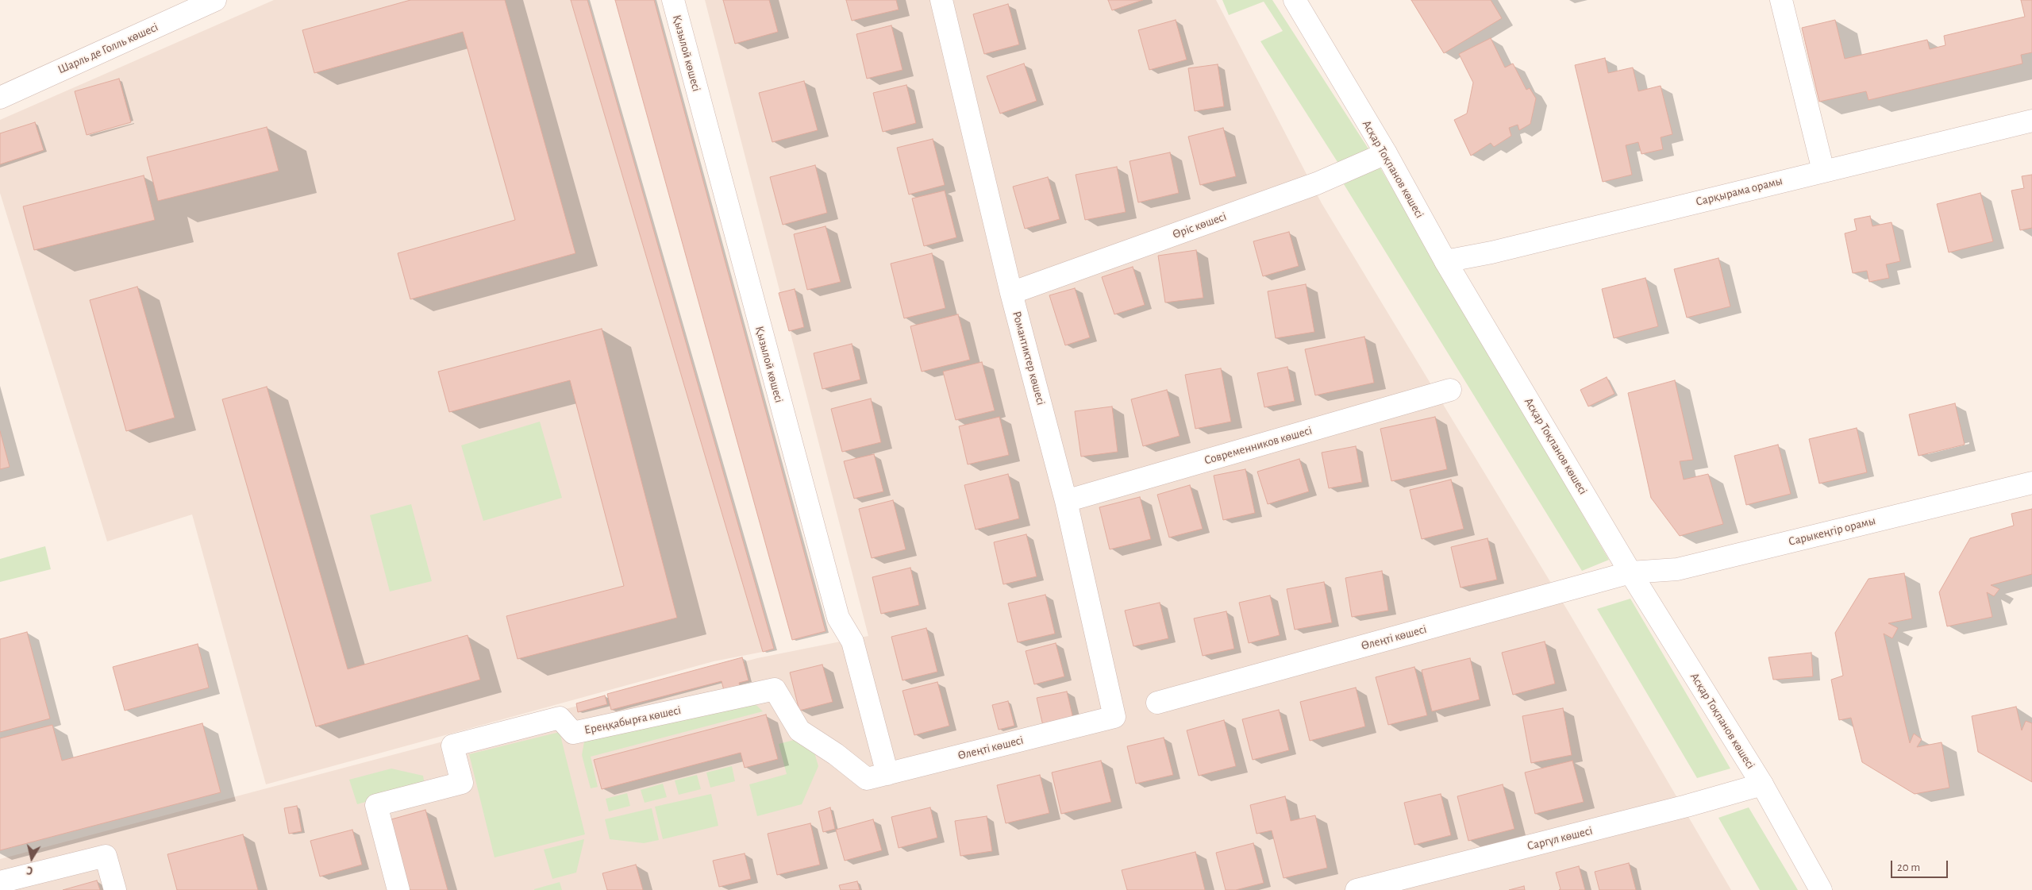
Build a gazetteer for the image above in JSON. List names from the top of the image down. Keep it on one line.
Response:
{"streets":{"street":["Шарль де Голль көшесі","Қызылой көшесі","Асқар Тоқпанов көшесі","Сарқырама орамы","Өріс көшесі","Романтиктер көшесі","Современников көшесі","Сарыкеңгір орамы","Өлеңті көшесі","Ереңқабырға көшесі","Саргүл көшесі"]},"crossings":[["Қызылой көшесі","Өлеңті көшесі"],["Асқар Тоқпанов көшесі","Сарқырама орамы"],["Асқар Тоқпанов көшесі","Өріс көшесі"],["Асқар Тоқпанов көшесі","Сарыкеңгір орамы"],["Асқар Тоқпанов көшесі","Өлеңті көшесі"],["Асқар Тоқпанов көшесі","Саргүл көшесі"],["Өріс көшесі","Романтиктер көшесі"],["Романтиктер көшесі","Современников көшесі"],["Романтиктер көшесі","Өлеңті көшесі"],["Сарыкеңгір орамы","Өлеңті көшесі"],["Өлеңті көшесі","Ереңқабырға көшесі"]],"scale_bar":"20 m","north":"bottom"}
